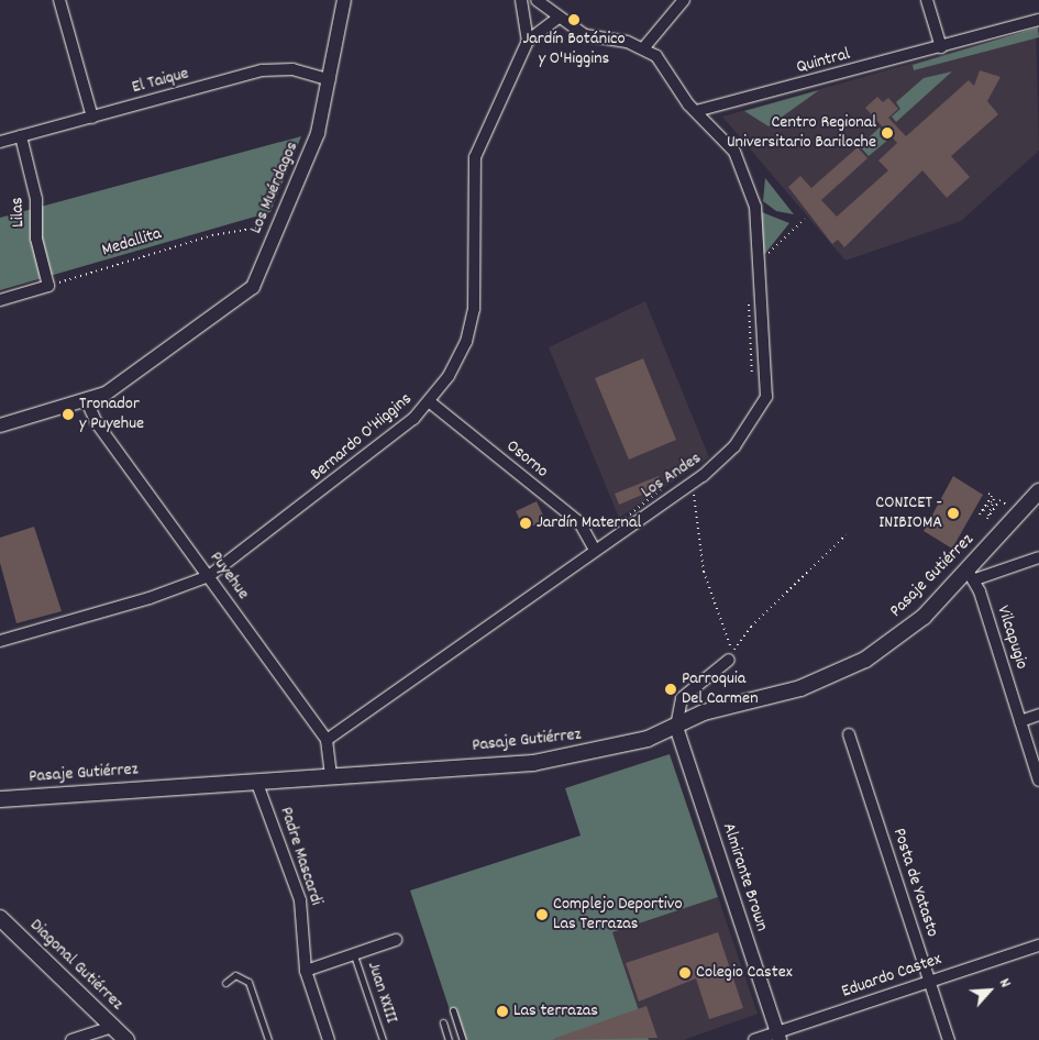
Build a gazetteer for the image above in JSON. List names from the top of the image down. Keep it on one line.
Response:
{"streets":{"main road":["Pasaje Gutiérrez","Diagonal Gutiérrez"],"street":["Quintral","El Taique","Los Muérdagos","Lilas","Bernardo O'Higgins","Osorno","Los Andes","Puyehue","Vilcapugio","Padre Mascardi","Almirante Brown","Posta de Yatasto","Eduardo Castex"],"lane":["Juan XXIII"],"path":["Medallita"]},"crossings":[["Quintral","Los Andes"],["El Taique","Los Muérdagos"],["El Taique","Lilas"],["Los Muérdagos","Medallita"],["Los Muérdagos","Puyehue"],["Lilas","Medallita"],["Bernardo O'Higgins","Osorno"],["Bernardo O'Higgins","Puyehue"],["Osorno","Los Andes"],["Los Andes","Puyehue"],["Puyehue","Pasaje Gutiérrez"],["Pasaje Gutiérrez","Vilcapugio"],["Pasaje Gutiérrez","Padre Mascardi"],["Pasaje Gutiérrez","Almirante Brown"],["Almirante Brown","Eduardo Castex"],["Posta de Yatasto","Eduardo Castex"]],"places":["Jardín Botánico y O'Higgins","Centro Regional Universitario Bariloche","Tronador y Puyehue","CONICET - INIBIOMA","Jardín Maternal","Parroquia Del Carmen","Complejo Deportivo Las Terrazas","Colegio Castex","Las terrazas"],"north":"top right"}
